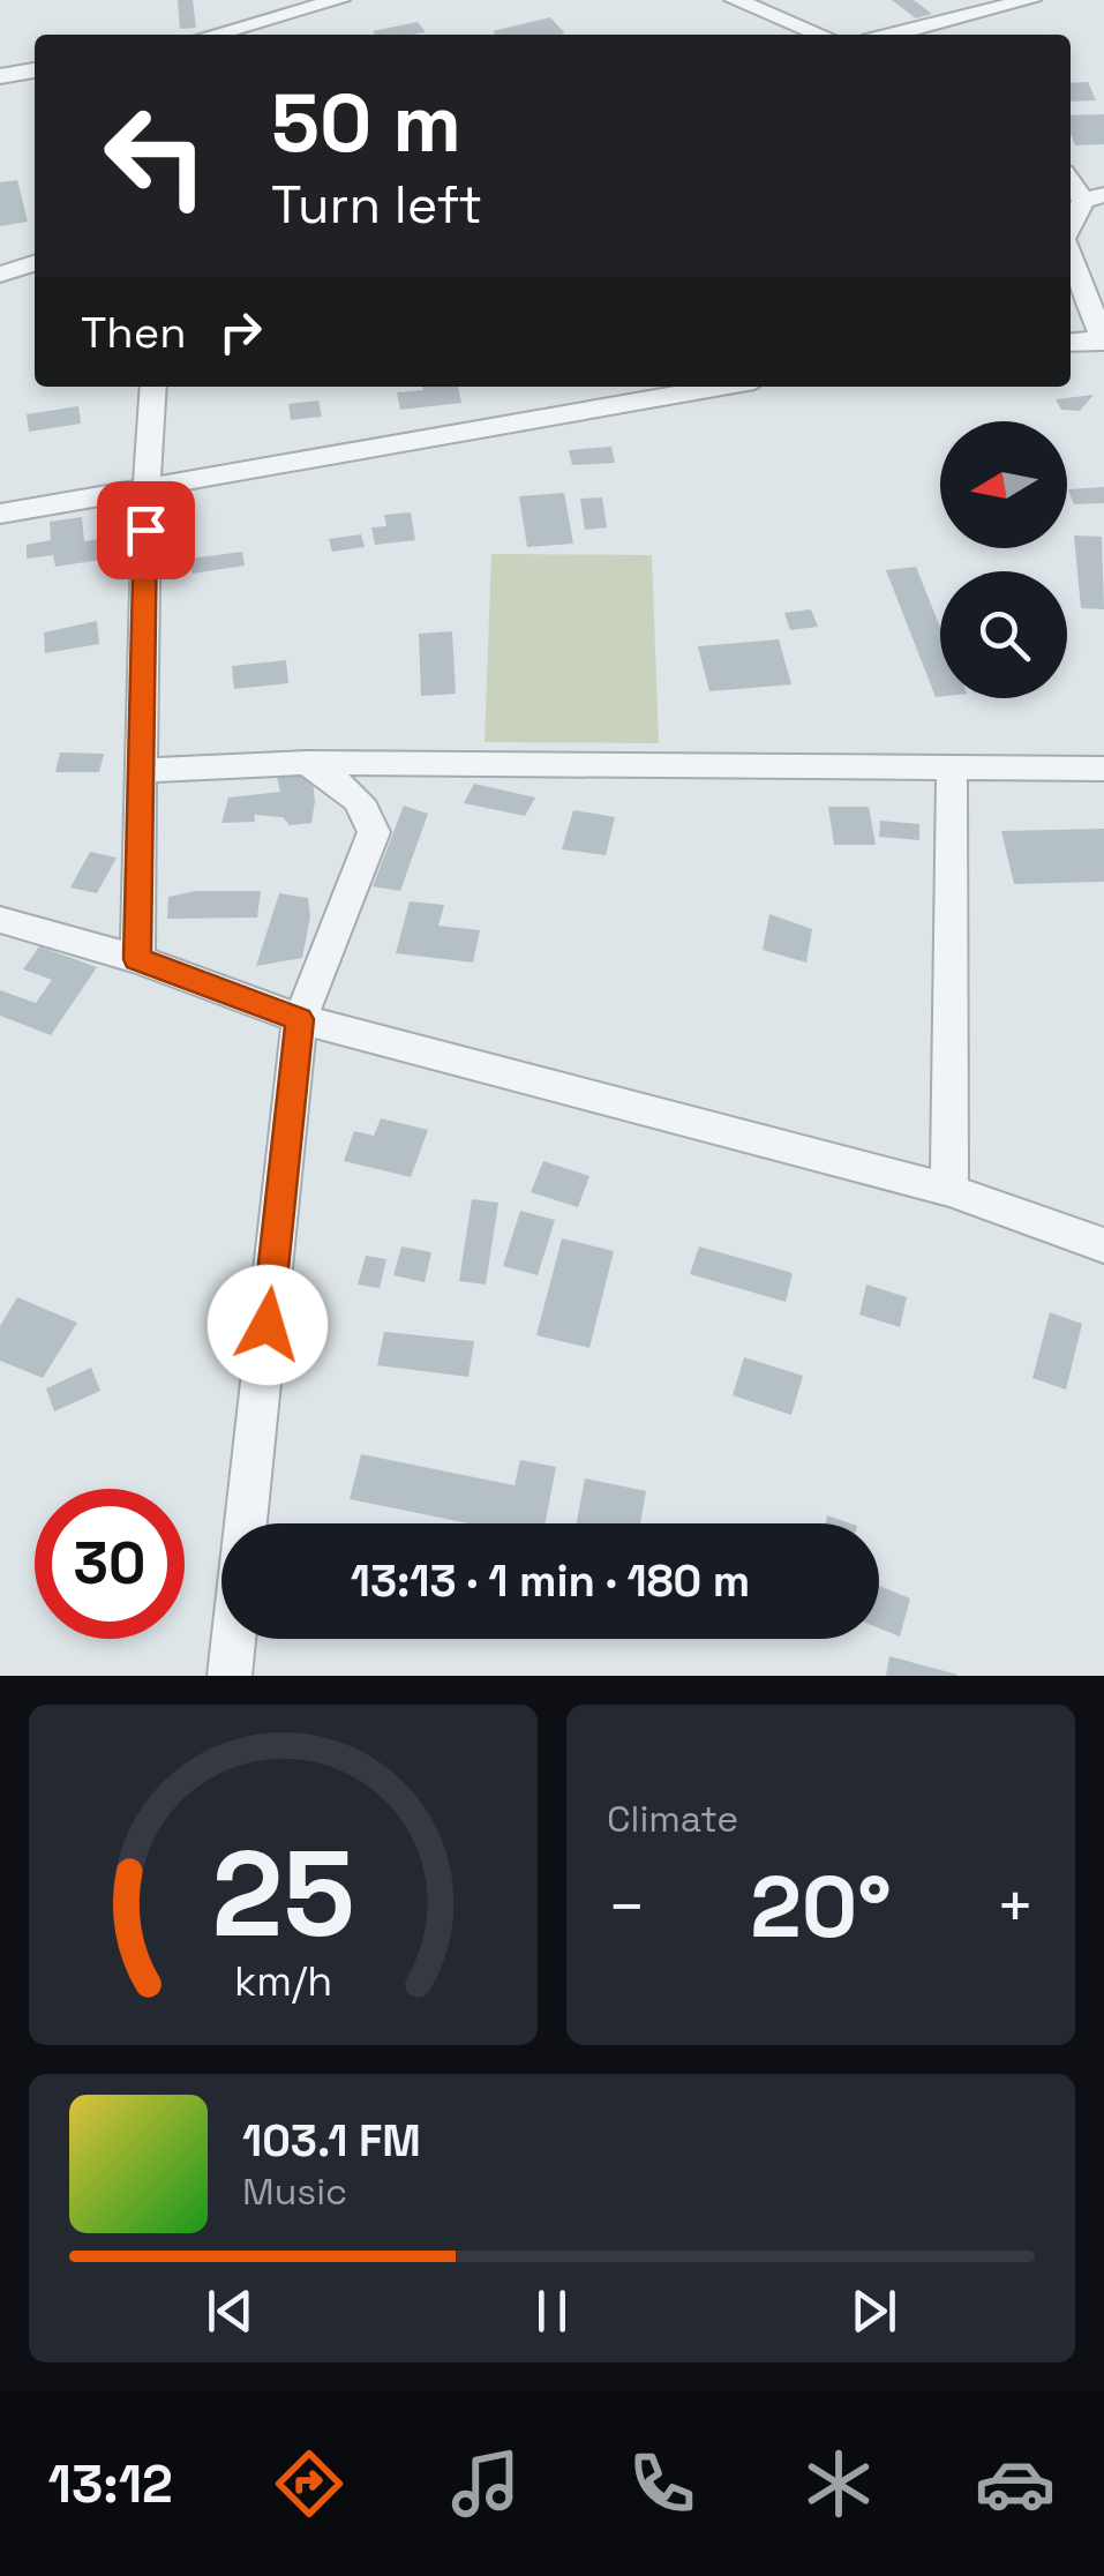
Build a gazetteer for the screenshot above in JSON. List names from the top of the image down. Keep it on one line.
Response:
{"north":"left","page":{"turn":["50 m","Turn left"],"then":"Then","limit":"30","trip":"13:13 · 1 min · 180 m","tile":"Climate","heat":["−","20°","+"],"song":["103.1 FM","Music"],"tabs":"13:12","gauge":["25","km/h"]}}
